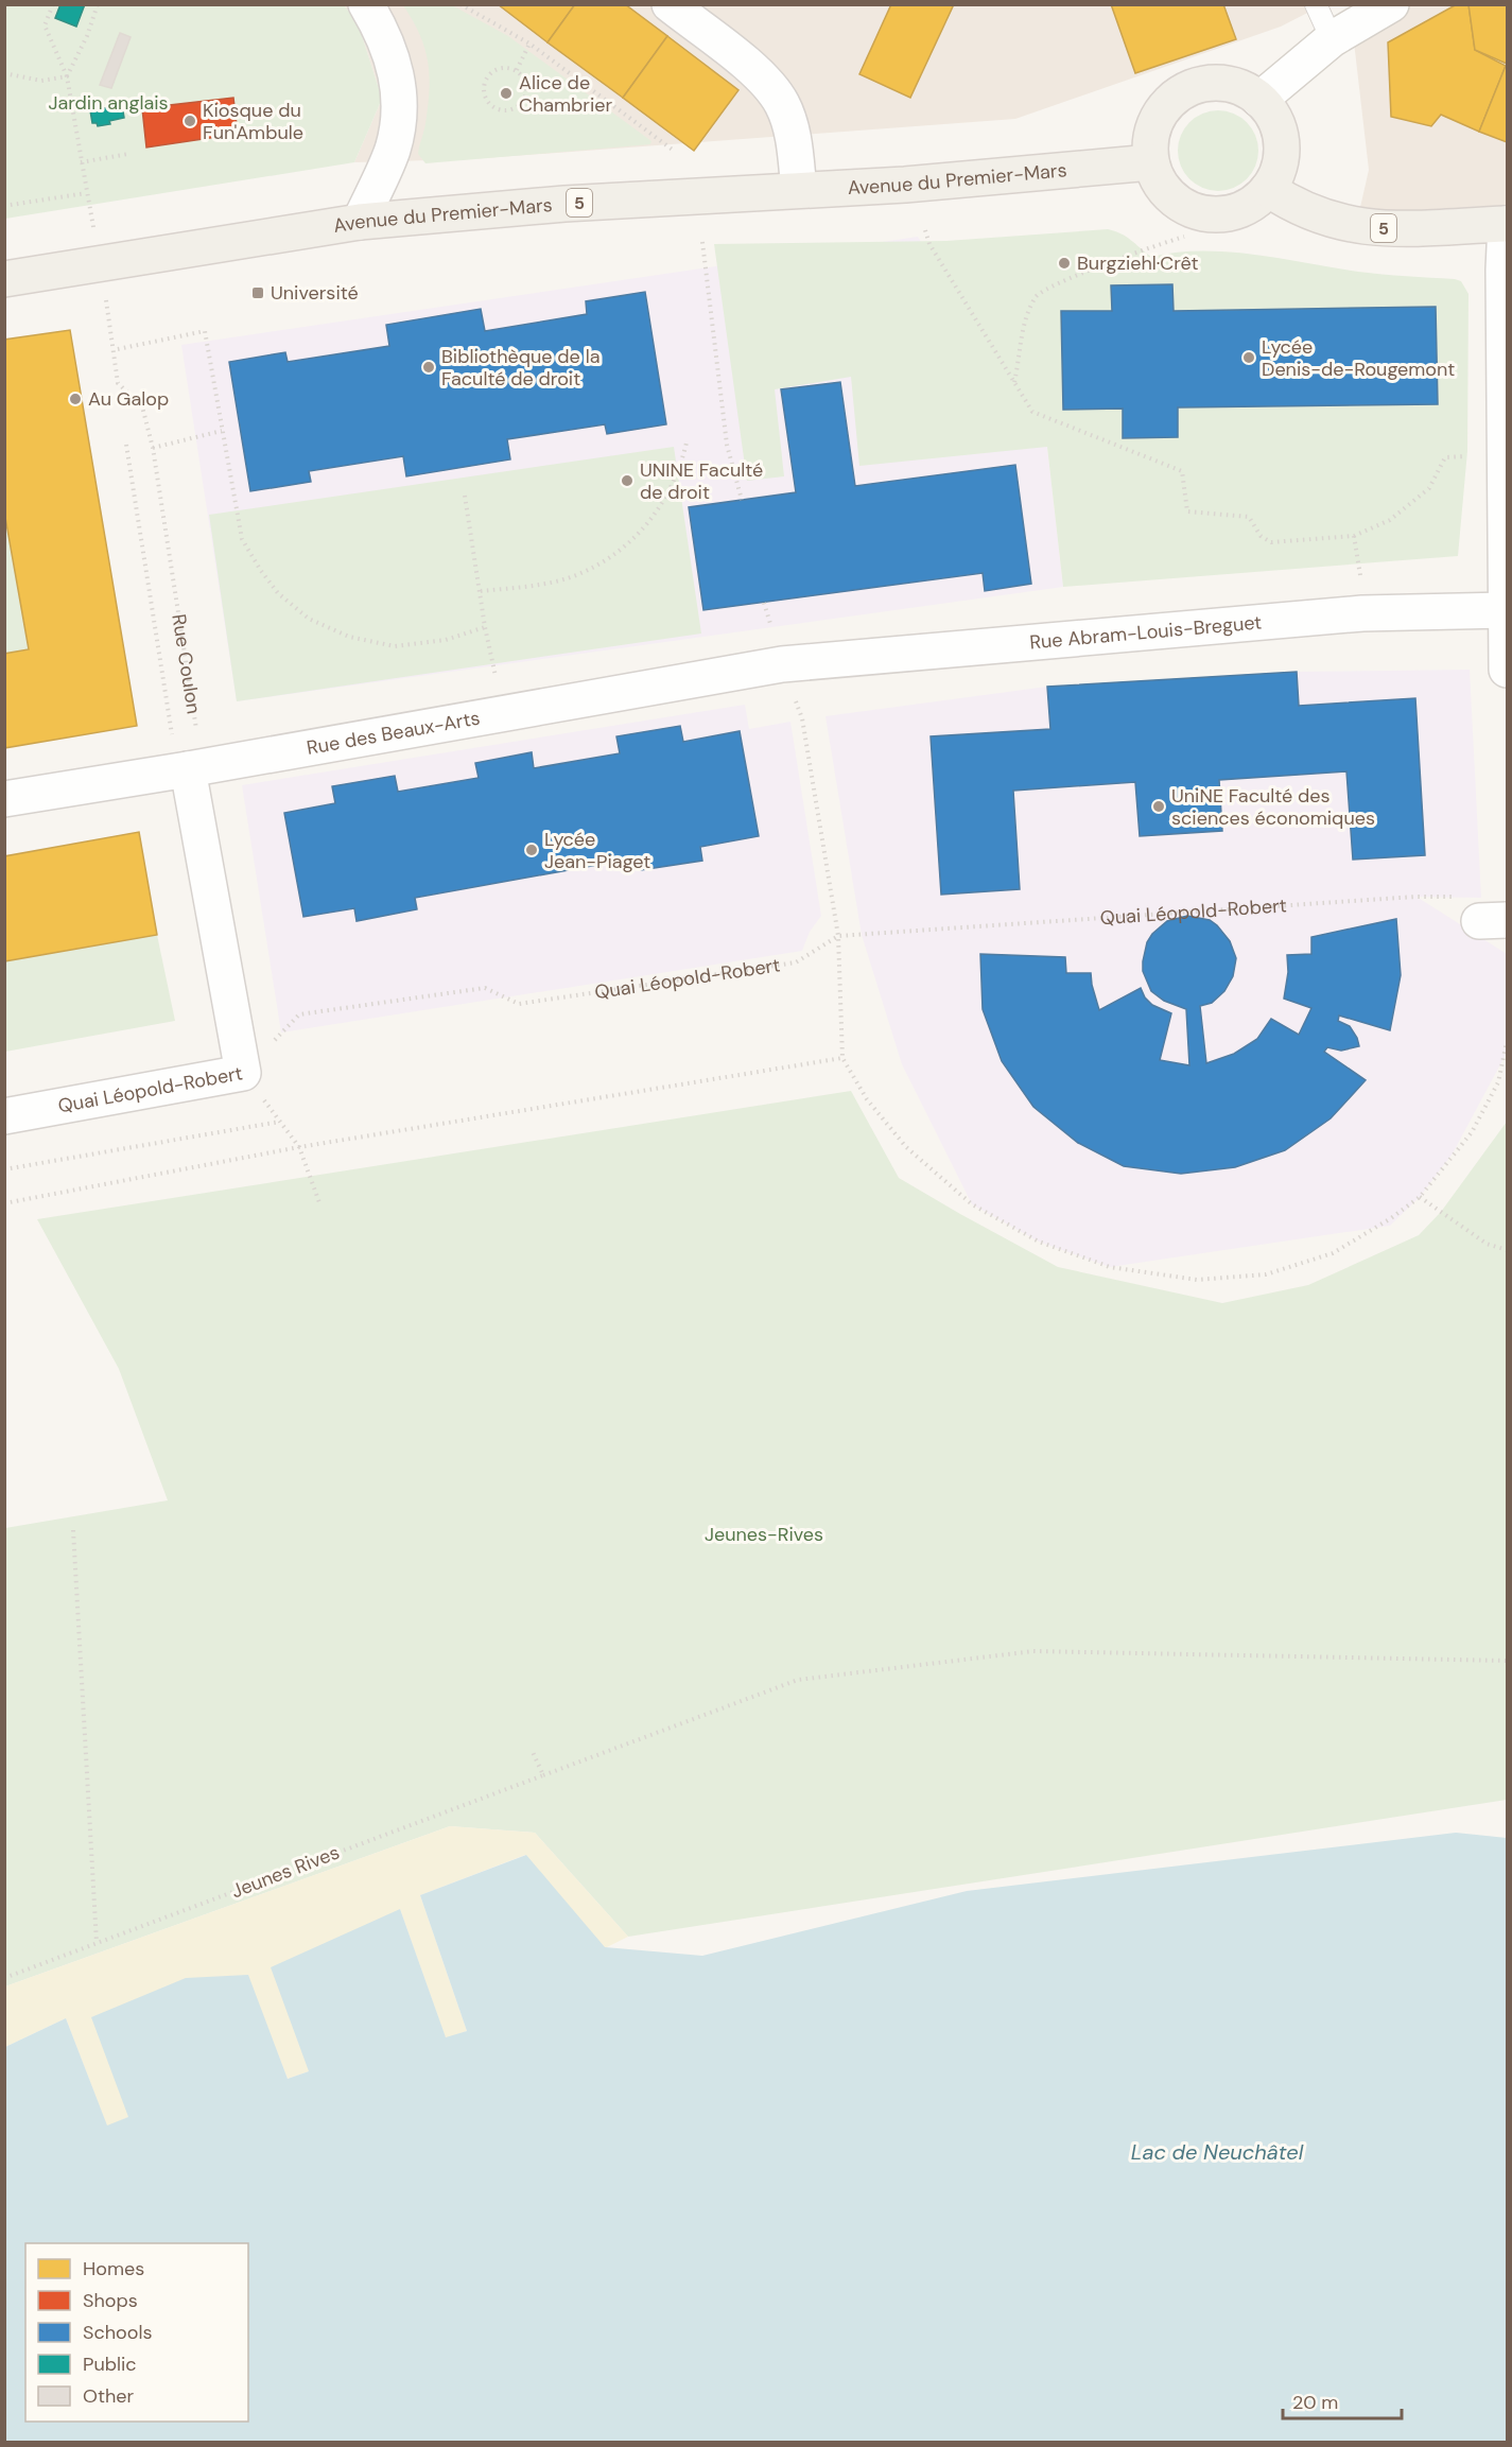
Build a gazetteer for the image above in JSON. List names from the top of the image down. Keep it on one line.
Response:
{"streets":{"main road":["Avenue du Premier-Mars","5"],"street":["Rue Abram-Louis-Breguet","Rue des Beaux-Arts","Quai Léopold-Robert"],"path":["Rue Coulon","Jeunes Rives"]},"crossings":[["Avenue du Premier-Mars","5"],["Avenue du Premier-Mars","Rue Coulon"],["Rue Abram-Louis-Breguet","Rue des Beaux-Arts"],["Rue Coulon","Rue des Beaux-Arts"]],"water":["Lac de Neuchâtel"],"parks":["Jardin anglais","Jeunes-Rives"],"places":{"other":["Alice de Chambrier","Kiosque du Fun'Ambule","Burgziehl·Crêt","Lycée Denis-de-Rougemont","Bibliothèque de la Faculté de droit","Au Galop","UNINE Faculté de droit","UniNE Faculté des sciences économiques","Lycée Jean-Piaget"],"transit":["Université"]},"legend":["Homes","Shops","Schools","Public","Other"],"scale_bar":"20 m"}
